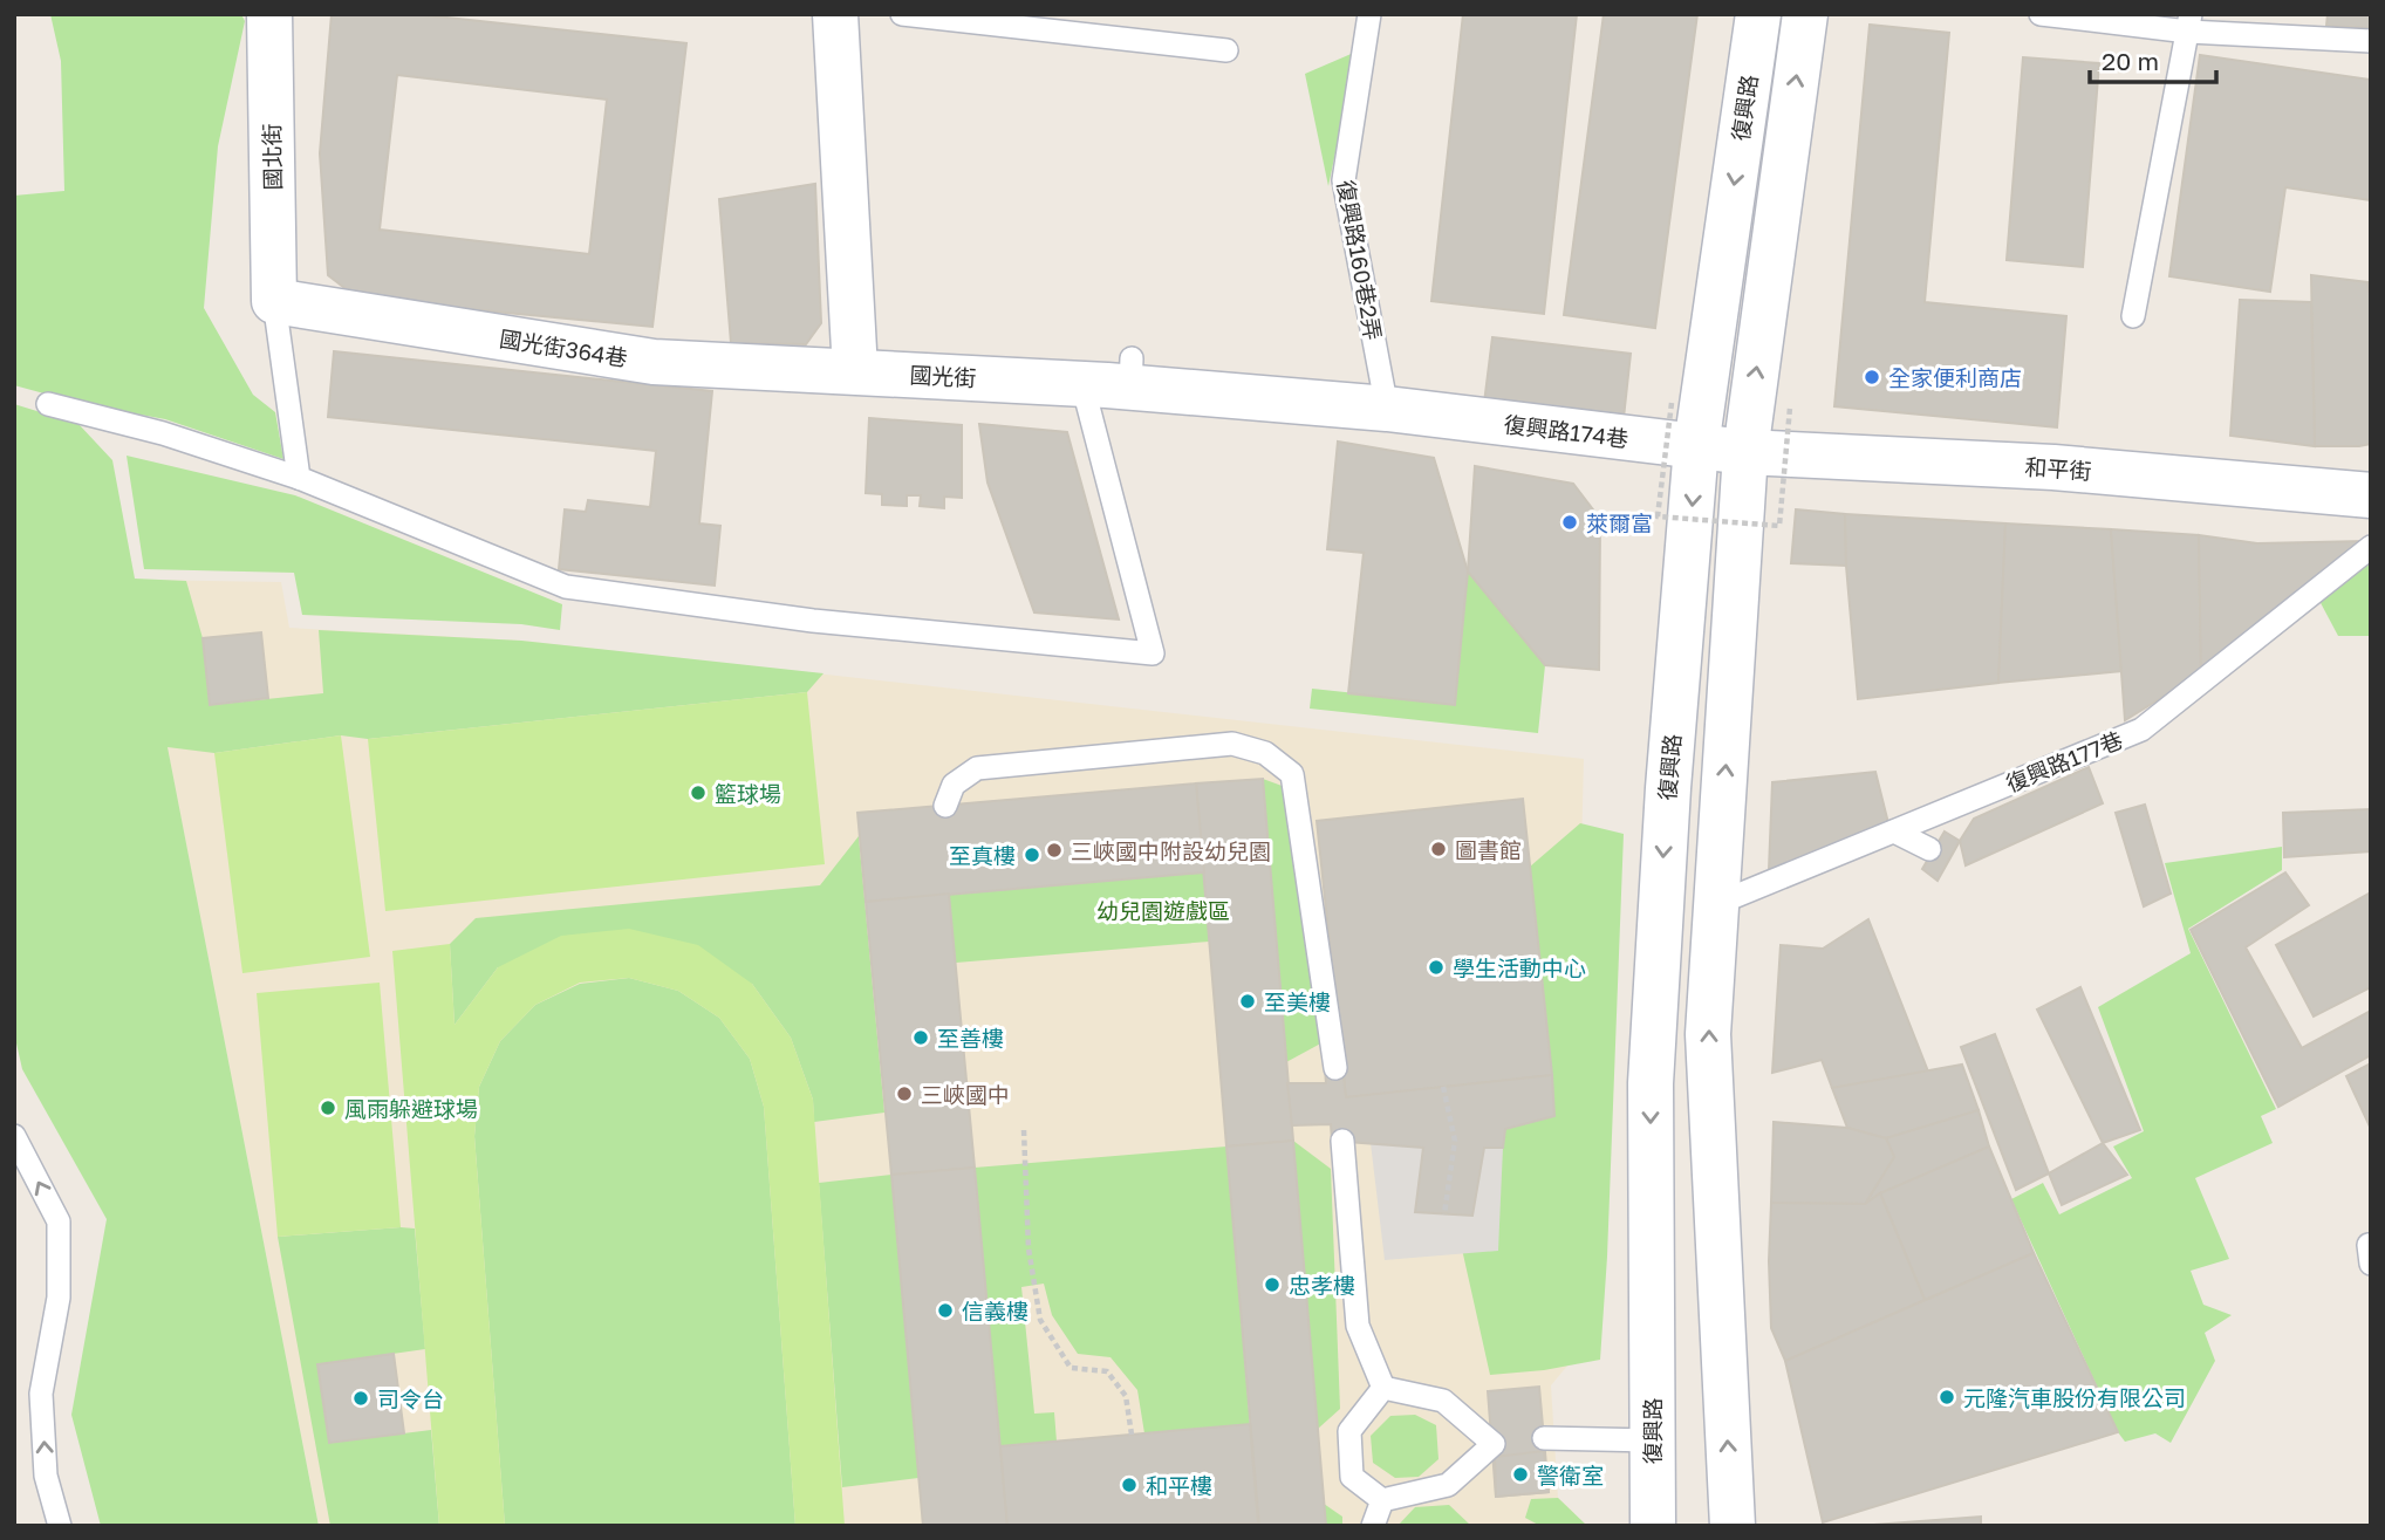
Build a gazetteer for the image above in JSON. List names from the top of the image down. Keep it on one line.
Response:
{"streets":{"main road":["復興路","國北街","國光街364巷","國光街","復興路174巷","和平街"],"lane":["復興路160巷2弄","復興路177巷"]},"crossings":[["復興路","復興路174巷"],["國北街","國光街364巷"],["復興路160巷2弄","國光街"],["復興路160巷2弄","復興路174巷"],["國光街364巷","國光街"],["國光街","復興路174巷"],["復興路174巷","和平街"]],"parks":["幼兒園遊戲區"],"places":["全家便利商店","萊爾富","籃球場","圖書館","三峽國中附設幼兒園","至真樓","學生活動中心","至美樓","至善樓","三峽國中","風雨躲避球場","忠孝樓","信義樓","元隆汽車股份有限公司","司令台","警衛室","和平樓"],"scale_bar":"20 m"}
